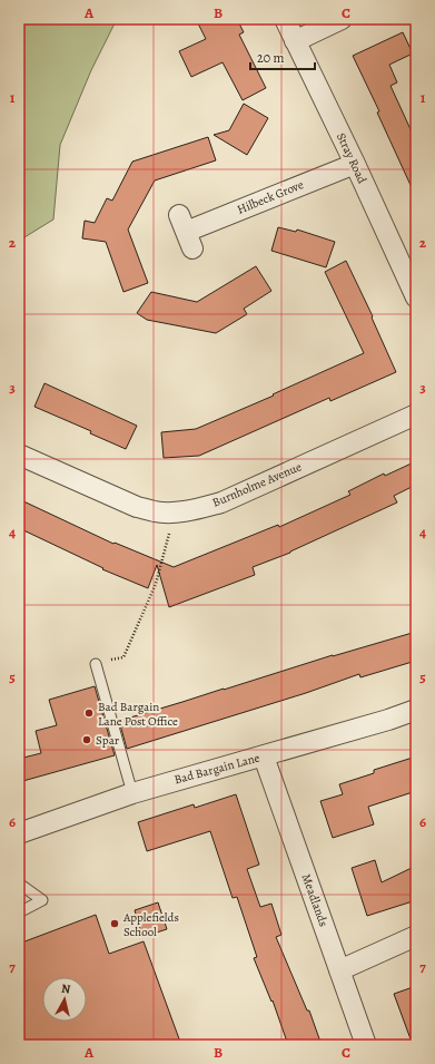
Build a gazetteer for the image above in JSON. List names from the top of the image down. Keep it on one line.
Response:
{"streets":{"street":["Stray Road","Hilbeck Grove","Burnholme Avenue","Bad Bargain Lane","Meadlands"]},"crossings":[["Stray Road","Hilbeck Grove"],["Bad Bargain Lane","Meadlands"]],"places":["Bad Bargain Lane Post Office","Spar","Applefields School"],"scale_bar":"20 m","north":"top","grid":{"columns":["A","B","C"],"rows":["1","2","3","4","5","6","7"]}}
